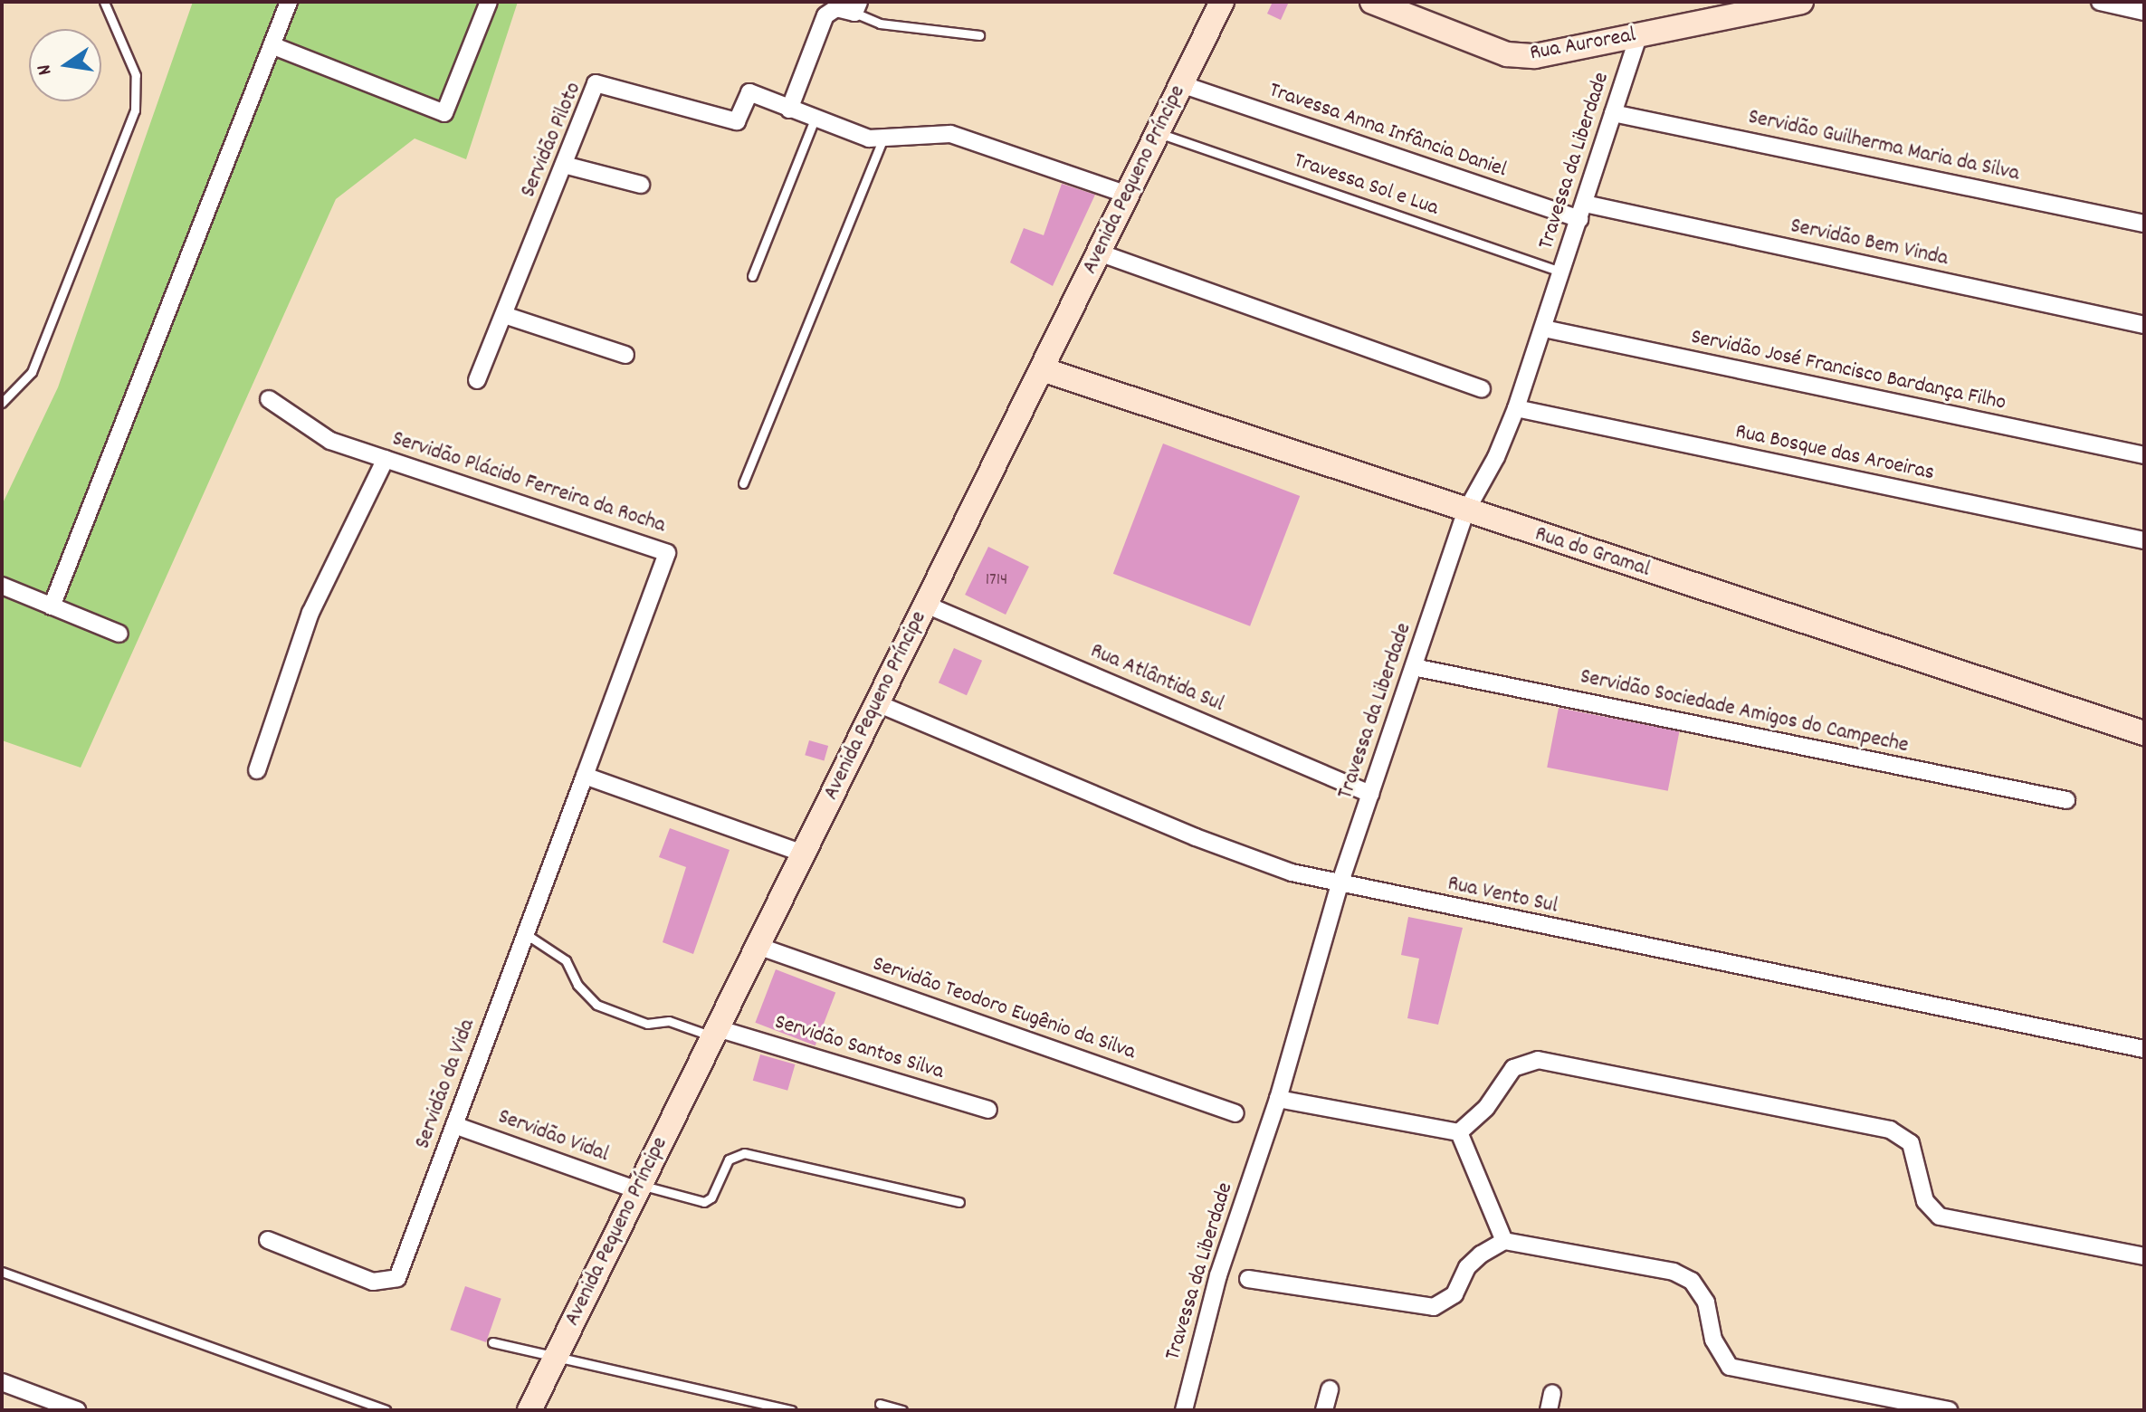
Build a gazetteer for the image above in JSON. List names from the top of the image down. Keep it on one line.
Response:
{"streets":{"main road":["Rua Auroreal","Avenida Pequeno Príncipe","Rua do Gramal"],"street":["Travessa Anna Infância Daniel","Servidão Piloto","Servidão Guilherma Maria da Silva","Travessa da Liberdade","Servidão Bem Vinda","Servidão José Francisco Bardança Filho","Rua Bosque das Aroeiras","Servidão Plácido Ferreira da Rocha","Rua Atlântida Sul","Servidão Sociedade Amigos do Campeche","Rua Vento Sul","Servidão Teodoro Eugênio da Silva","Servidão Santos Silva","Servidão da Vida","Servidão Vidal"],"lane":["Travessa Sol e Lua"]},"crossings":[["Rua Auroreal","Travessa da Liberdade"],["Travessa Anna Infância Daniel","Travessa da Liberdade"],["Travessa Anna Infância Daniel","Avenida Pequeno Príncipe"],["Travessa Anna Infância Daniel","Servidão Bem Vinda"],["Servidão Piloto","Avenida Pequeno Príncipe"],["Servidão Guilherma Maria da Silva","Travessa da Liberdade"],["Travessa da Liberdade","Travessa Sol e Lua"],["Travessa da Liberdade","Servidão Bem Vinda"],["Travessa da Liberdade","Servidão José Francisco Bardança Filho"],["Travessa da Liberdade","Rua Bosque das Aroeiras"],["Travessa da Liberdade","Rua do Gramal"],["Travessa da Liberdade","Rua Atlântida Sul"],["Travessa da Liberdade","Servidão Sociedade Amigos do Campeche"],["Travessa da Liberdade","Rua Vento Sul"],["Avenida Pequeno Príncipe","Travessa Sol e Lua"],["Avenida Pequeno Príncipe","Rua do Gramal"],["Avenida Pequeno Príncipe","Rua Atlântida Sul"],["Avenida Pequeno Príncipe","Rua Vento Sul"],["Avenida Pequeno Príncipe","Servidão Teodoro Eugênio da Silva"],["Avenida Pequeno Príncipe","Servidão Santos Silva"],["Avenida Pequeno Príncipe","Servidão Vidal"],["Servidão Plácido Ferreira da Rocha","Servidão da Vida"],["Servidão da Vida","Servidão Vidal"]],"house_numbers":["1714"],"north":"left"}
